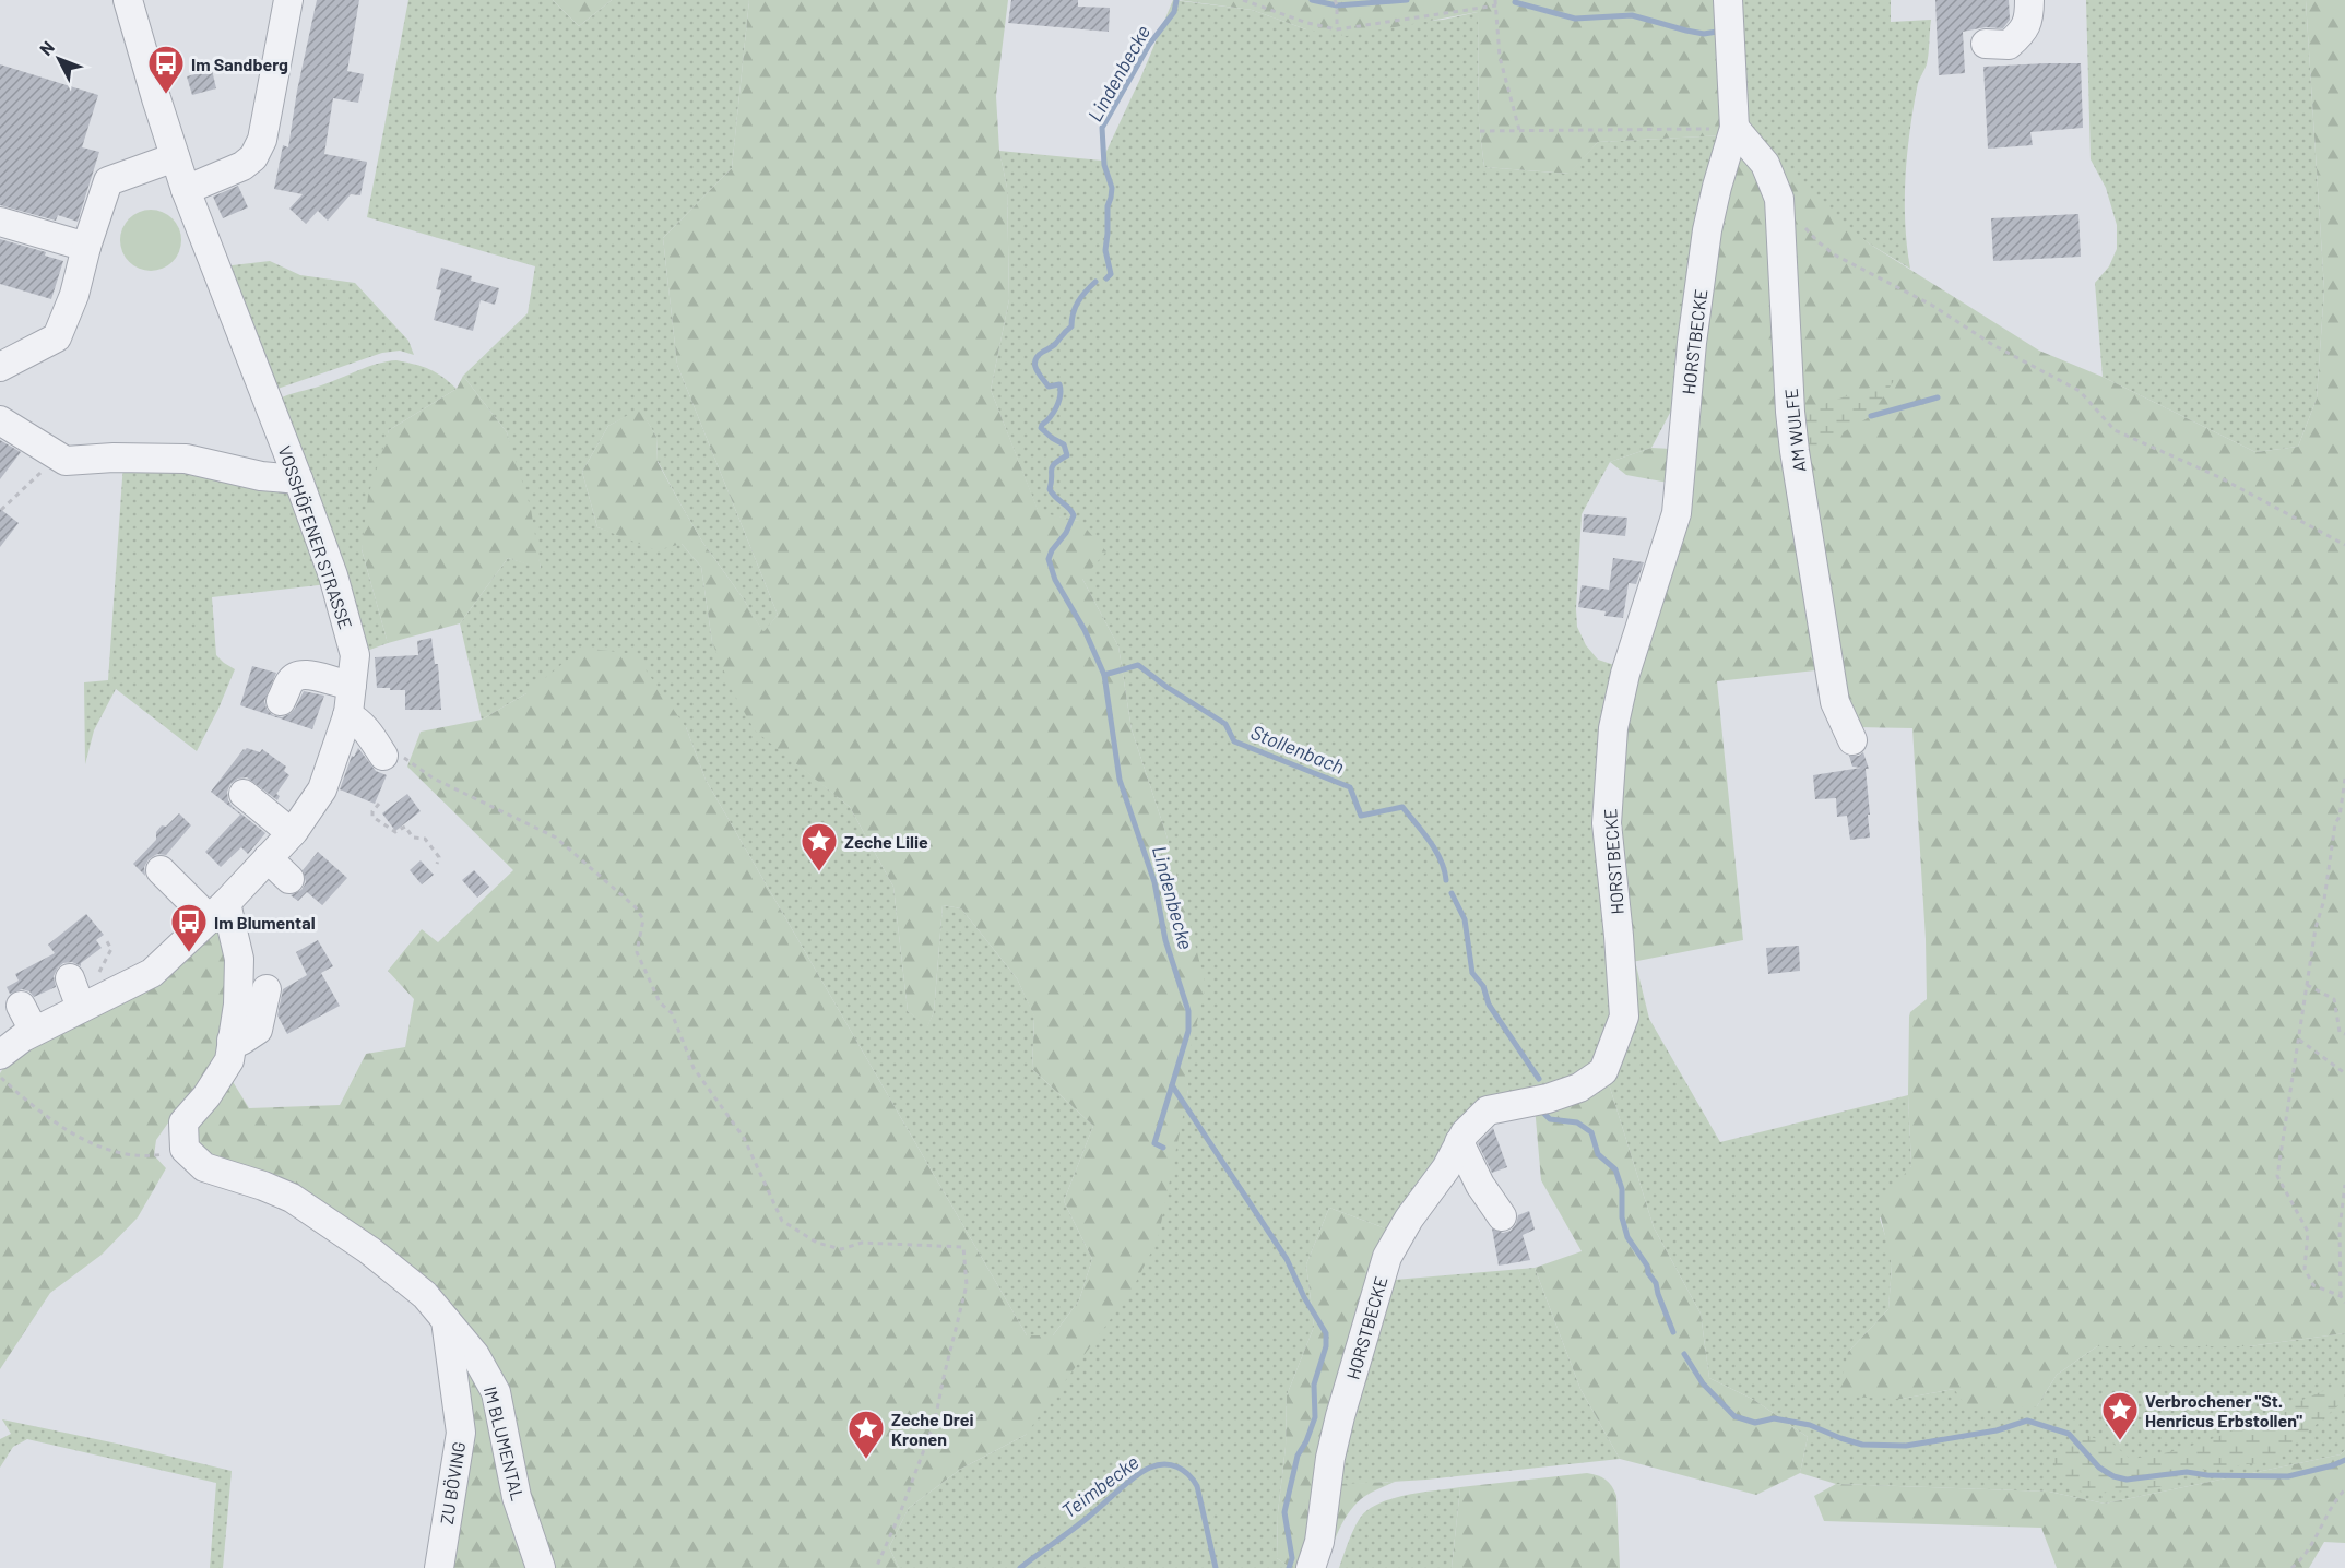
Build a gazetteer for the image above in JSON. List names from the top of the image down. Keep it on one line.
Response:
{"streets":{"street":["HORSTBECKE","AM WULFE","VOSSHÖFENER STRASSE","IM BLUMENTAL","ZU BÖVING"]},"crossings":[["HORSTBECKE","AM WULFE"],["IM BLUMENTAL","ZU BÖVING"]],"water":["Lindenbecke","Stollenbach","Teimbecke"],"places":{"bus stop":["Im Sandberg","Im Blumental"],"place":["Zeche Lilie","Verbrochener \"St. Henricus Erbstollen\"","Zeche Drei Kronen"]},"north":"top left"}
